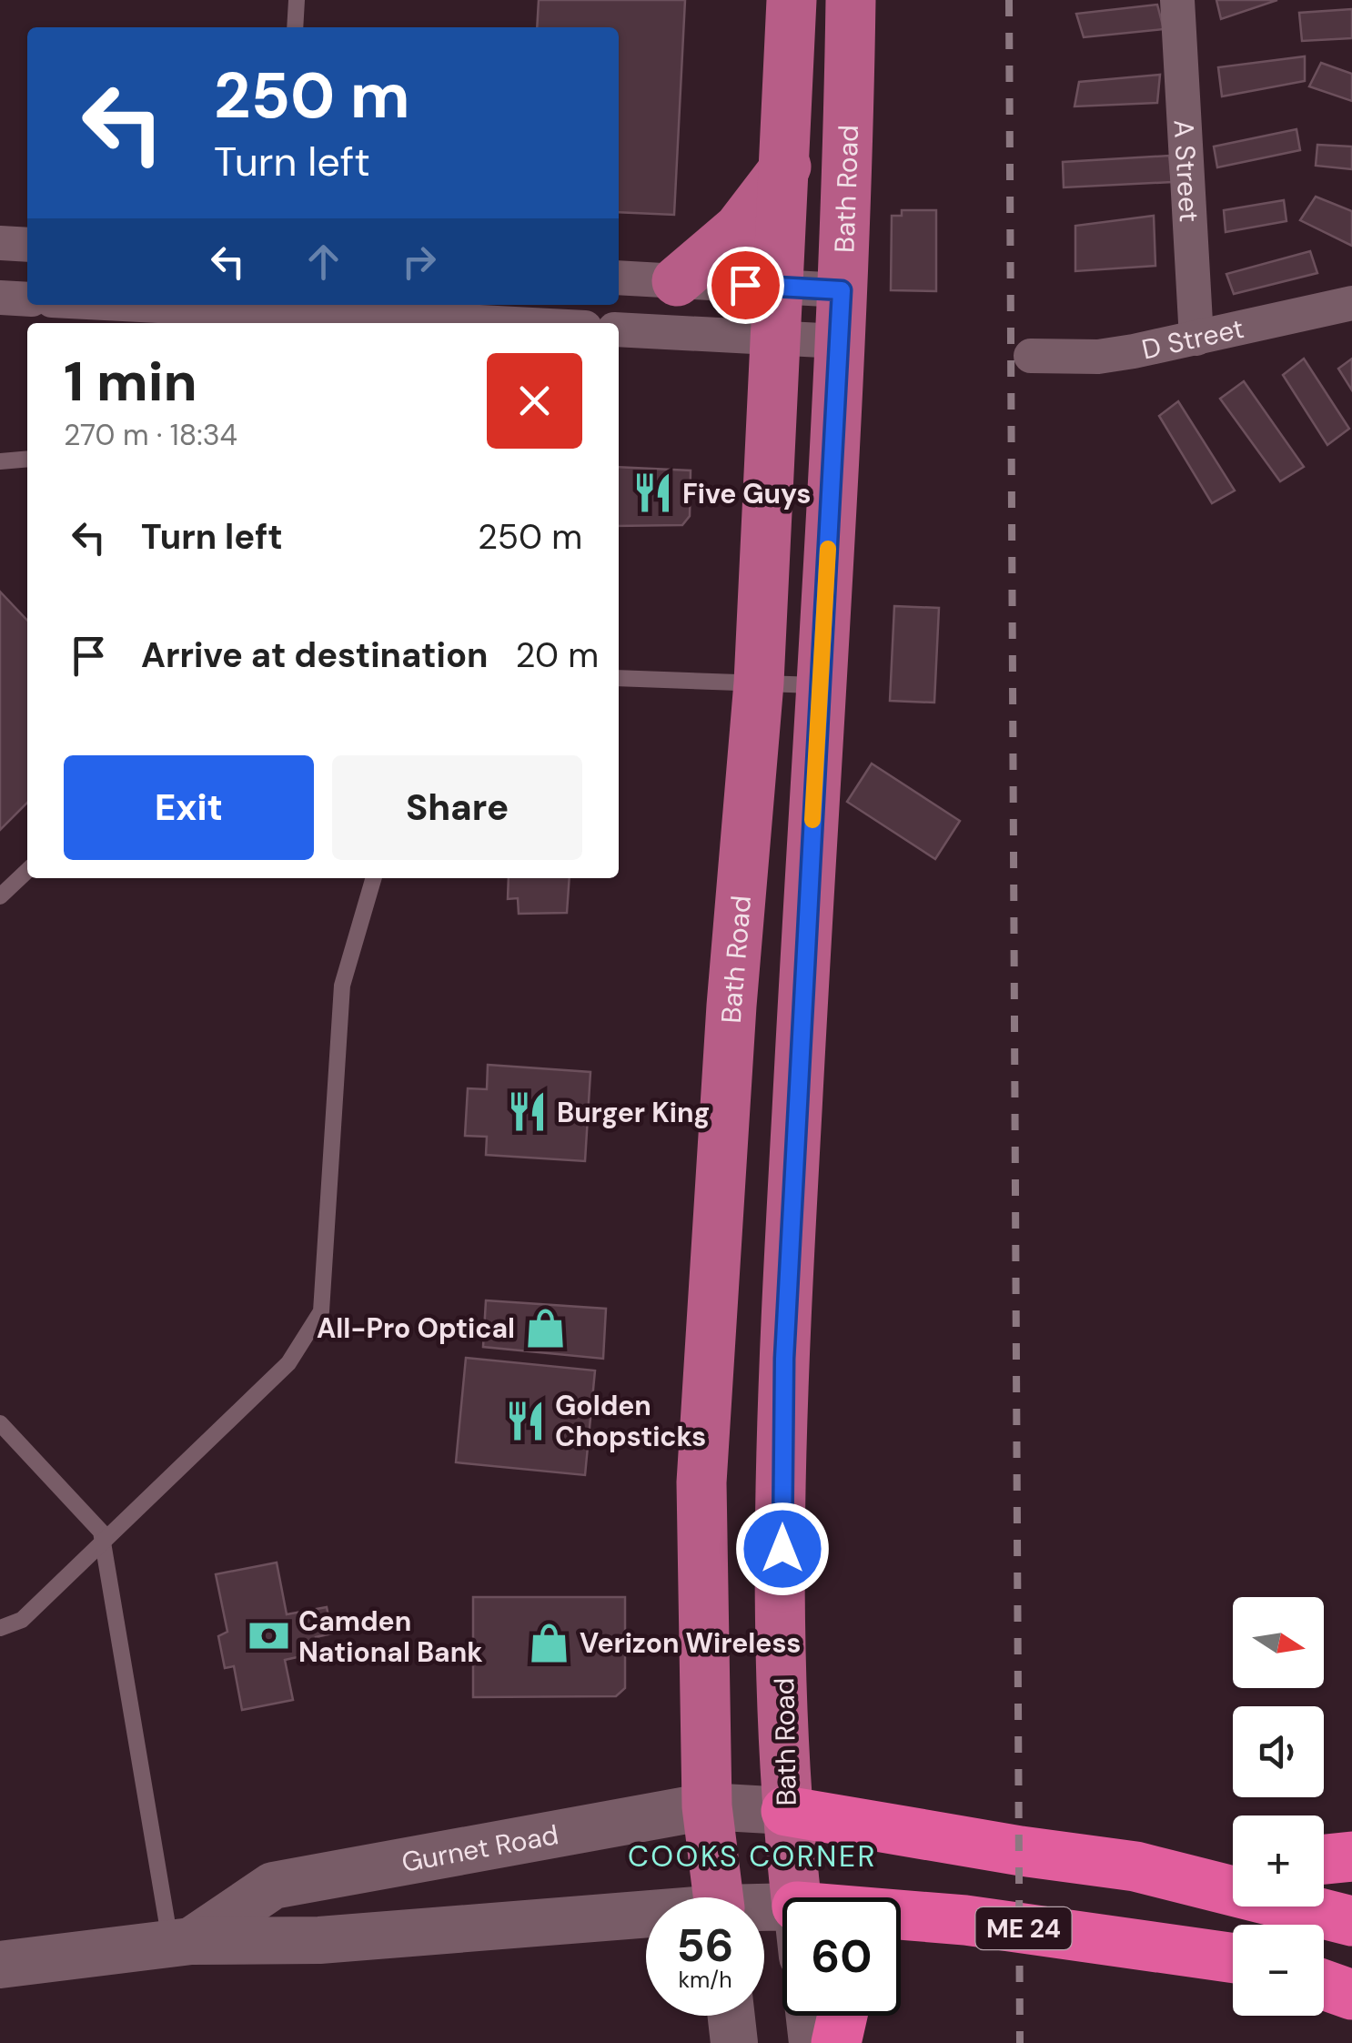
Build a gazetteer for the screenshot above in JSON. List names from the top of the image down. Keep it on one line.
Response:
{"streets":{"highway":["ME 24"],"main road":["Bath Road","Gurnet Road"],"street":["A Street","D Street"]},"crossings":[["A Street","D Street"],["Bath Road","Gurnet Road"],["Bath Road","ME 24"],["Gurnet Road","ME 24"]],"districts":["COOKS CORNER"],"places":{"restaurant":["Five Guys","Burger King","Golden Chopsticks"],"shop":["All-Pro Optical","Verizon Wireless"],"bank":["Camden National Bank"]},"north":"right","page":{"turn":["250 m","Turn left"],"heading":["1 min","270 m · 18:34"],"list":[{"name":"Turn left","value":"250 m"},{"name":"Arrive at destination","value":"20 m"}],"buttons":["Exit","Share"],"map_buttons":["+","−"],"speed":"56 km/h","limit":"60"}}
